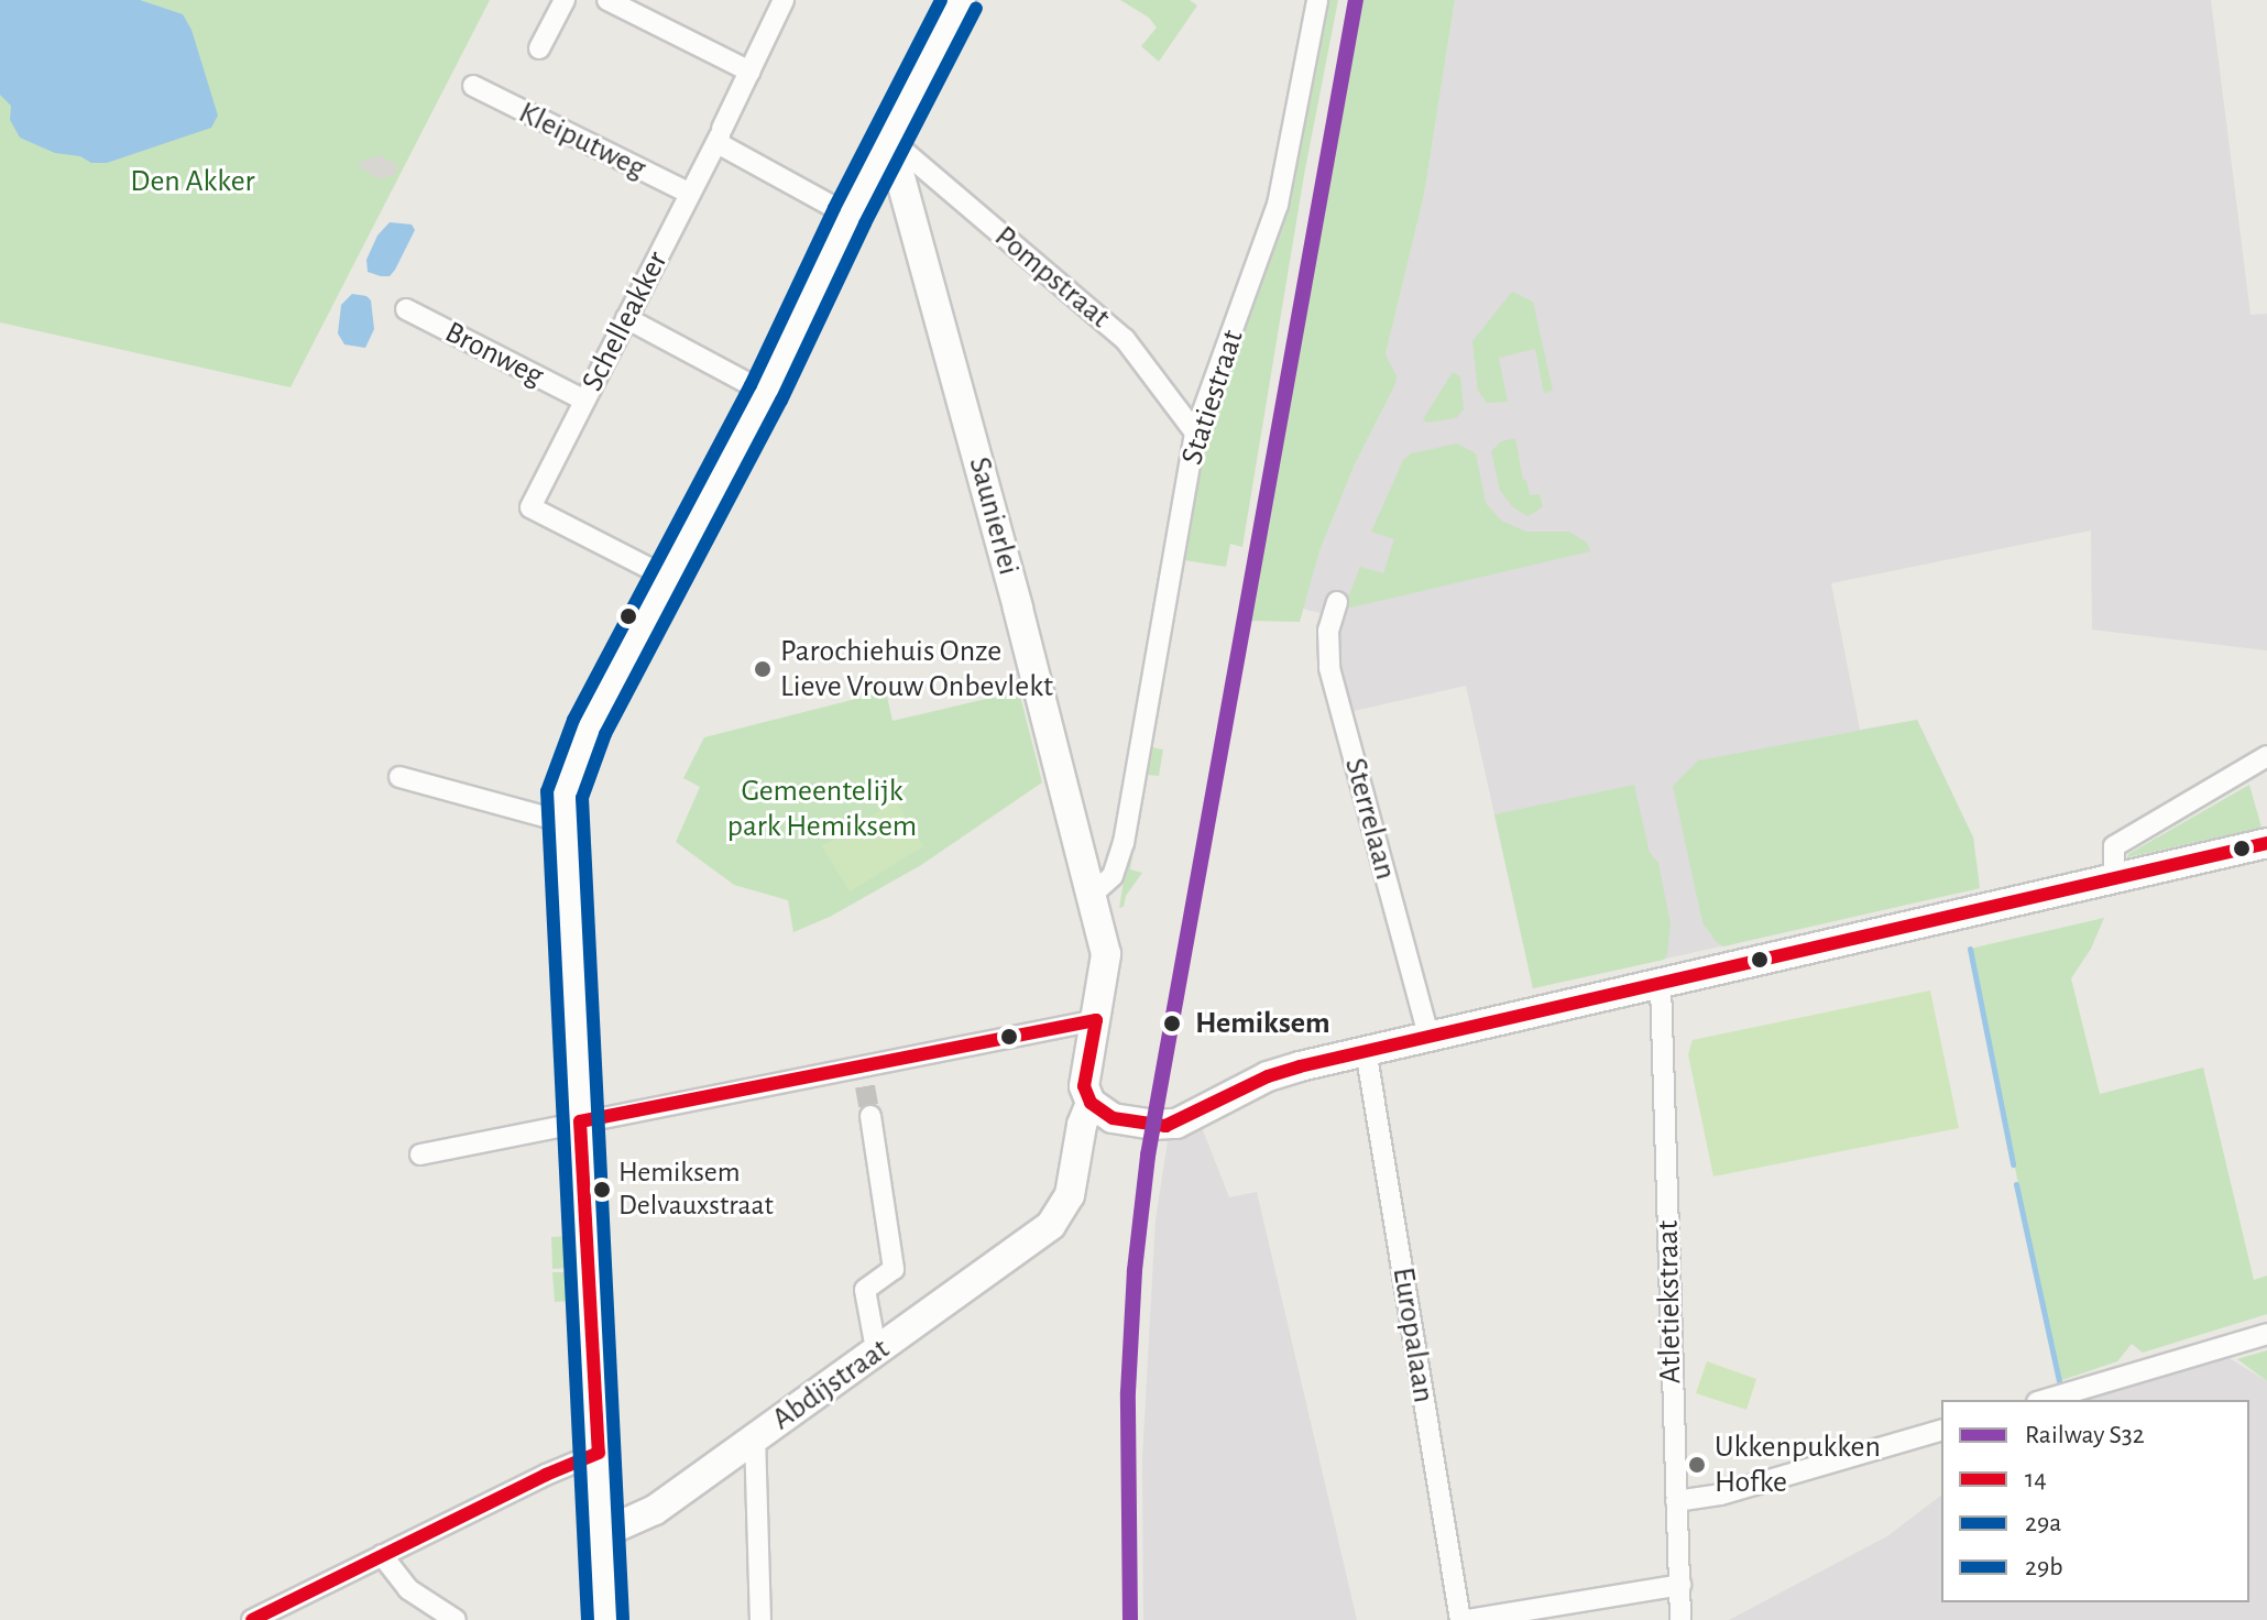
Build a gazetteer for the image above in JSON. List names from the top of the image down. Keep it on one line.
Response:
{"streets":{"street":["Kleiputweg","Pompstraat","Schelleakker","Bronweg","Statiestraat","Saunierlei","Sterrelaan","Atletiekstraat","Europalaan","Abdijstraat"]},"crossings":[["Kleiputweg","Schelleakker"],["Pompstraat","Statiestraat"],["Pompstraat","Saunierlei"],["Schelleakker","Bronweg"],["Statiestraat","Saunierlei"],["Saunierlei","Abdijstraat"]],"parks":["Den Akker","Gemeentelijk park Hemiksem"],"places":["Parochiehuis Onze Lieve Vrouw Onbevlekt","Hemiksem","Hemiksem Delvauxstraat","Ukkenpukken Hofke"],"lines":["rail line S32","transit line 29b","transit line 29a","transit line 14"],"legend":["Railway S32","14","29a","29b"]}
